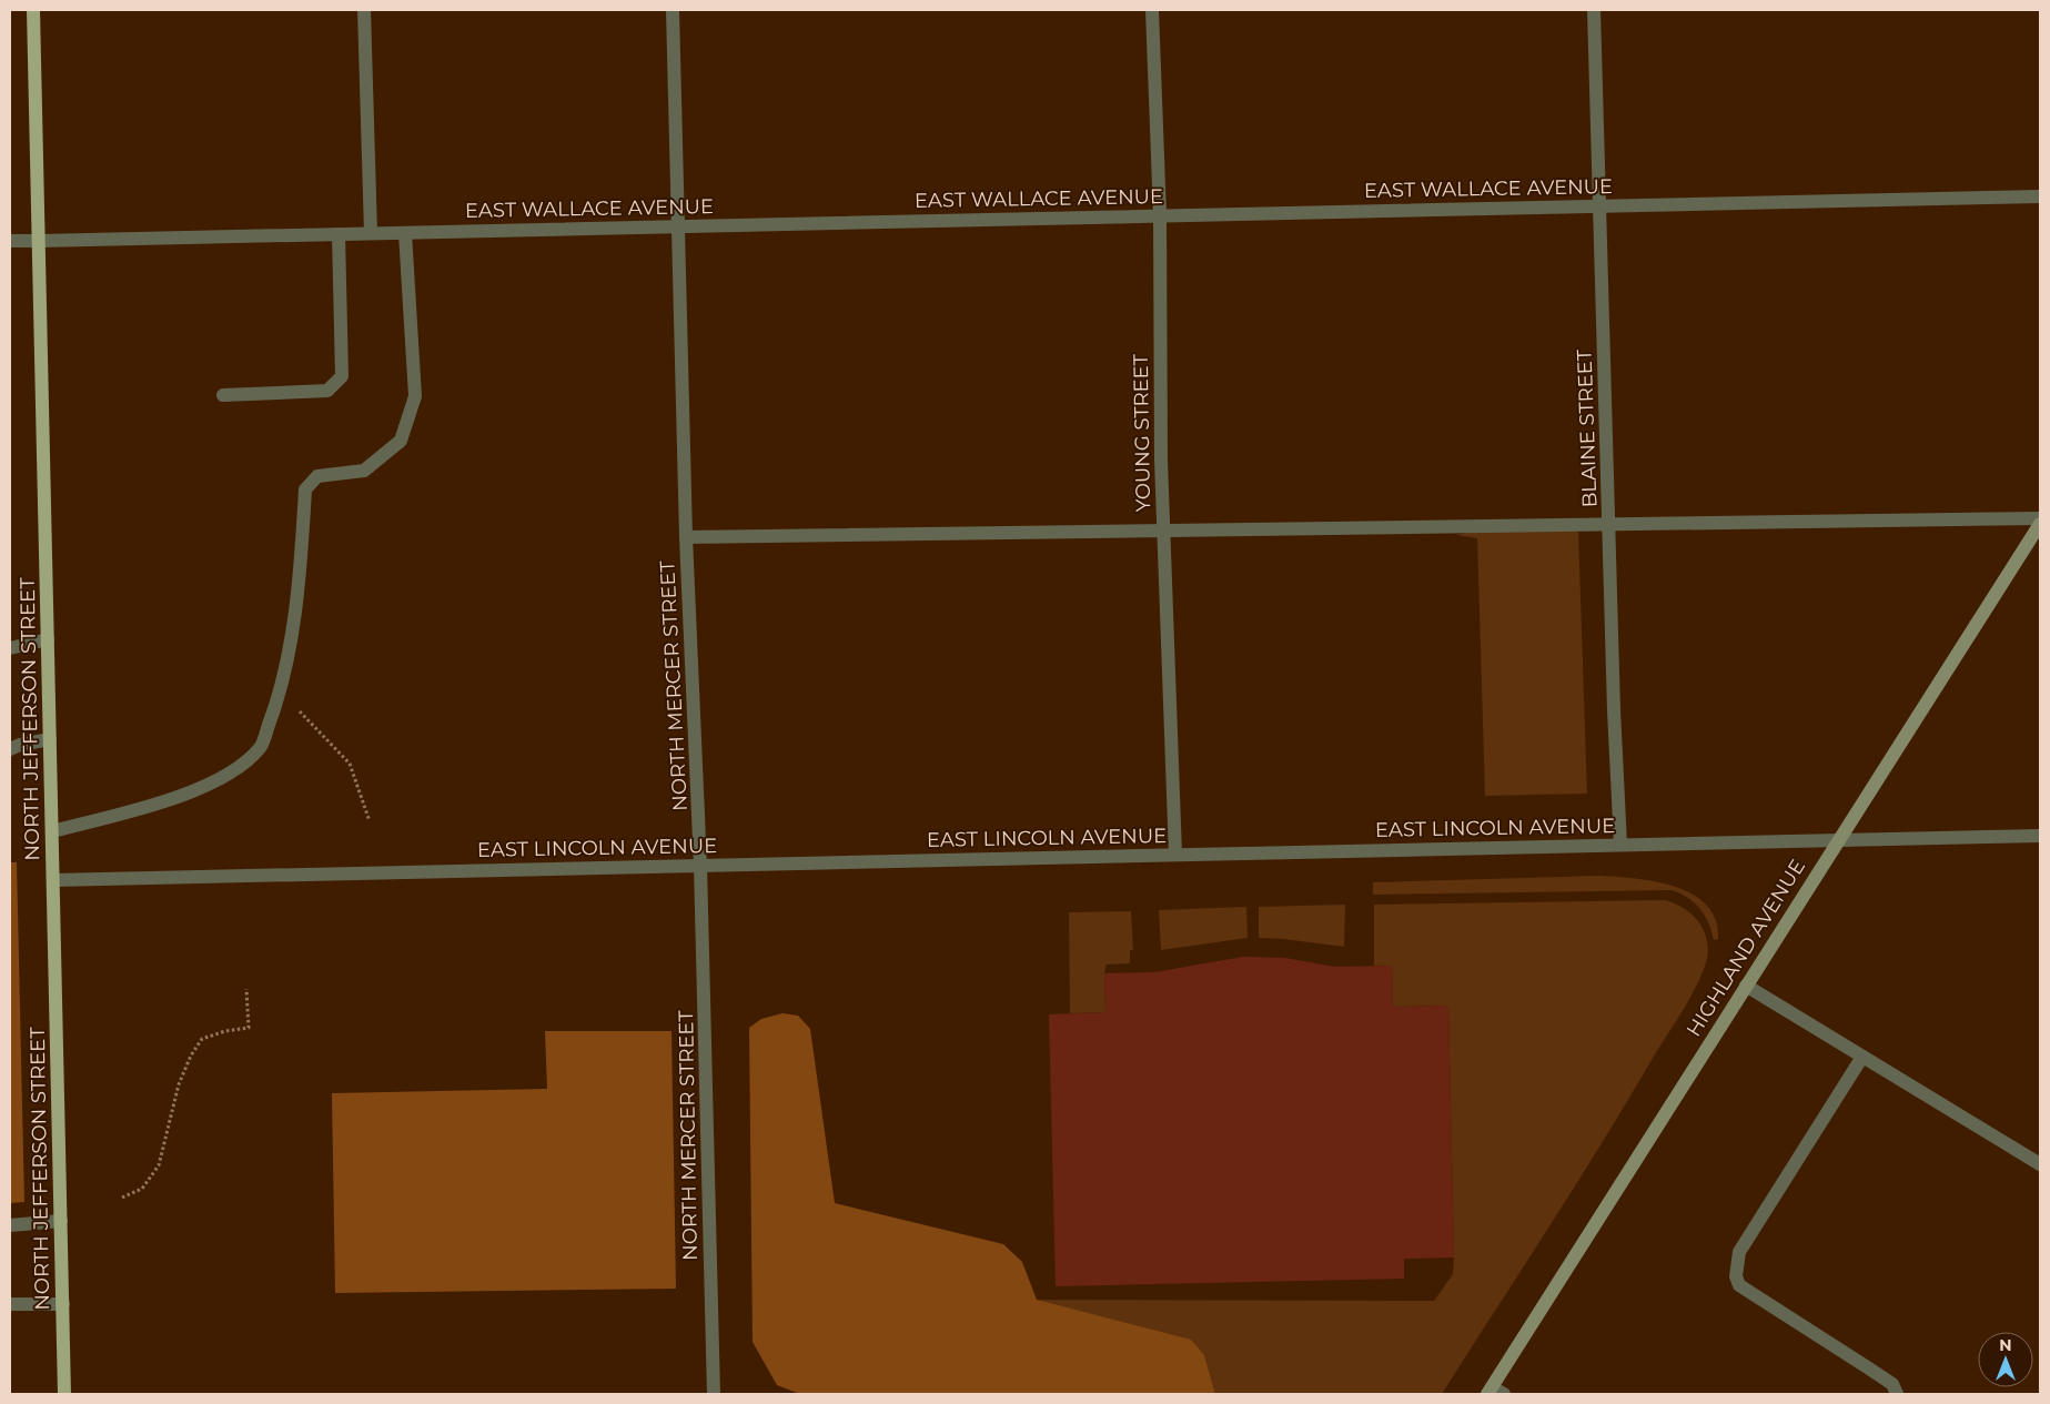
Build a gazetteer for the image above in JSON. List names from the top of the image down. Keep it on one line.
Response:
{"streets":{"main road":["NORTH JEFFERSON STREET","HIGHLAND AVENUE"],"street":["EAST WALLACE AVENUE","BLAINE STREET","YOUNG STREET","NORTH MERCER STREET","EAST LINCOLN AVENUE"]},"crossings":[["EAST WALLACE AVENUE","BLAINE STREET"],["EAST WALLACE AVENUE","YOUNG STREET"],["EAST WALLACE AVENUE","NORTH MERCER STREET"],["EAST WALLACE AVENUE","NORTH JEFFERSON STREET"],["BLAINE STREET","EAST LINCOLN AVENUE"],["YOUNG STREET","EAST LINCOLN AVENUE"],["NORTH MERCER STREET","EAST LINCOLN AVENUE"],["NORTH JEFFERSON STREET","EAST LINCOLN AVENUE"],["EAST LINCOLN AVENUE","HIGHLAND AVENUE"]],"north":"top"}
